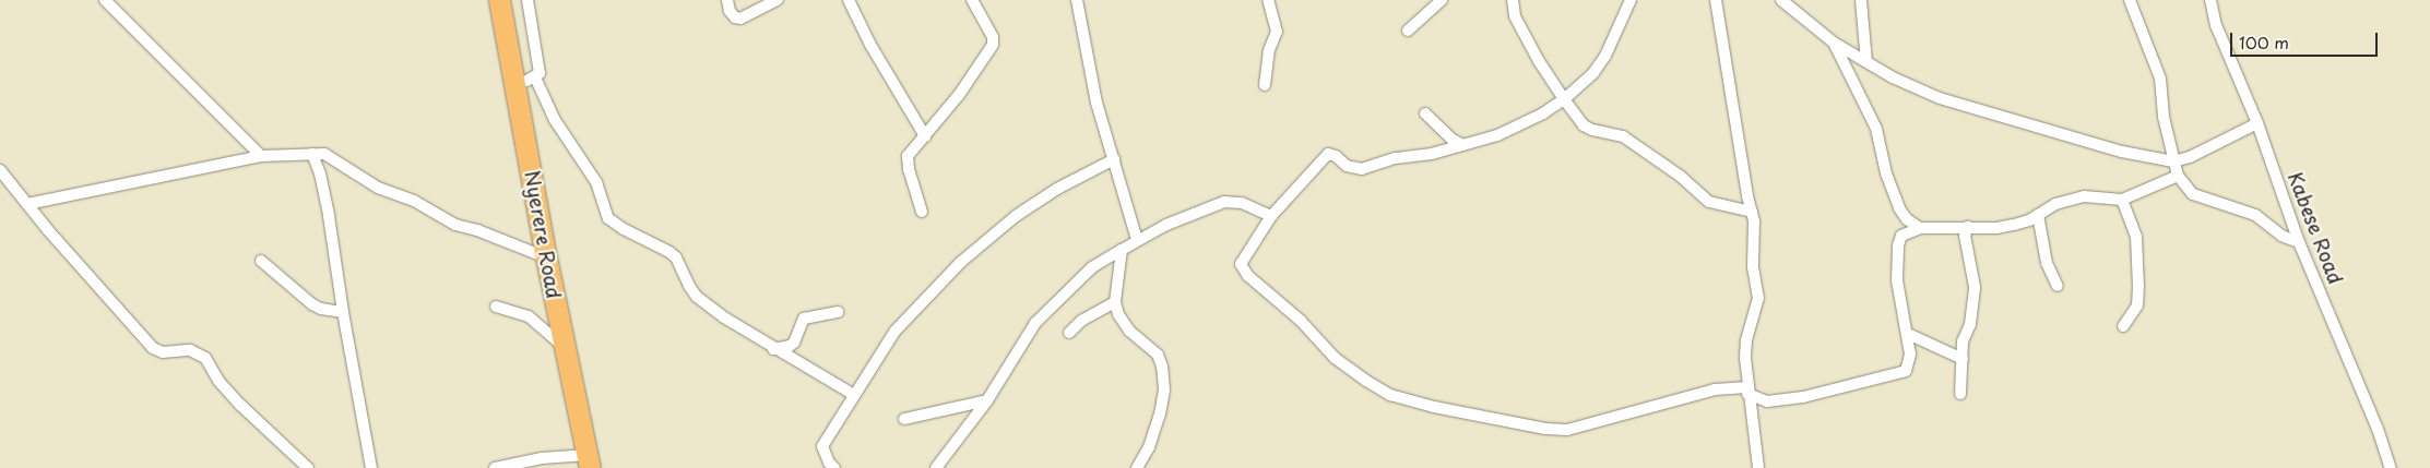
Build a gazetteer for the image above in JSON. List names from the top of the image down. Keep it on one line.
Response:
{"streets":{"highway":["Nyerere Road"],"street":["Kabese Road"]},"scale_bar":"100 m"}
